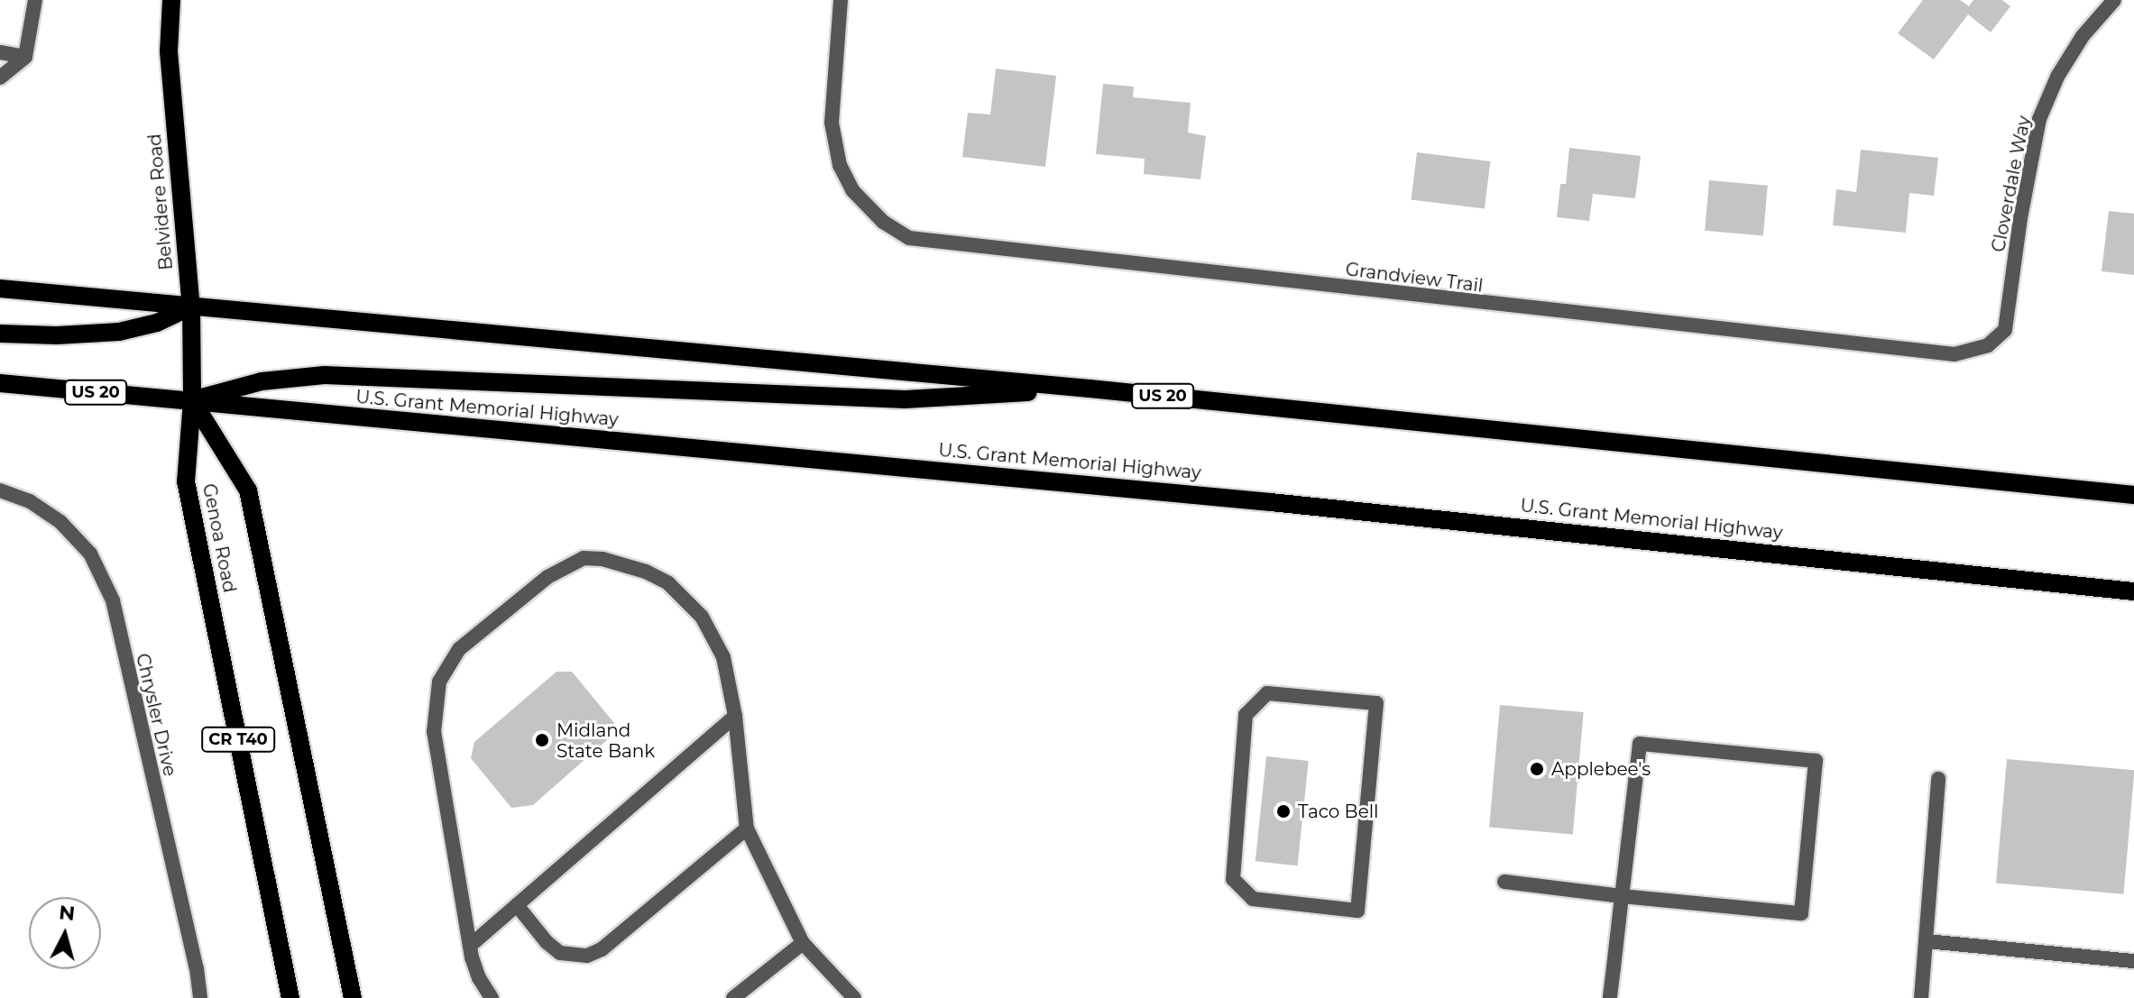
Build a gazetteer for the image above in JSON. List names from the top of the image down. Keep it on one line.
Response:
{"streets":{"main road":["Belvidere Road","US 20","U.S. Grant Memorial Highway","Genoa Road","CR T40"],"street":["Cloverdale Way","Grandview Trail","Chrysler Drive"]},"crossings":[["Cloverdale Way","Grandview Trail"],["Belvidere Road","US 20"],["Belvidere Road","U.S. Grant Memorial Highway"],["Belvidere Road","Genoa Road"],["U.S. Grant Memorial Highway","Genoa Road"]],"places":["Midland State Bank","Applebee's","Taco Bell"],"north":"top"}
